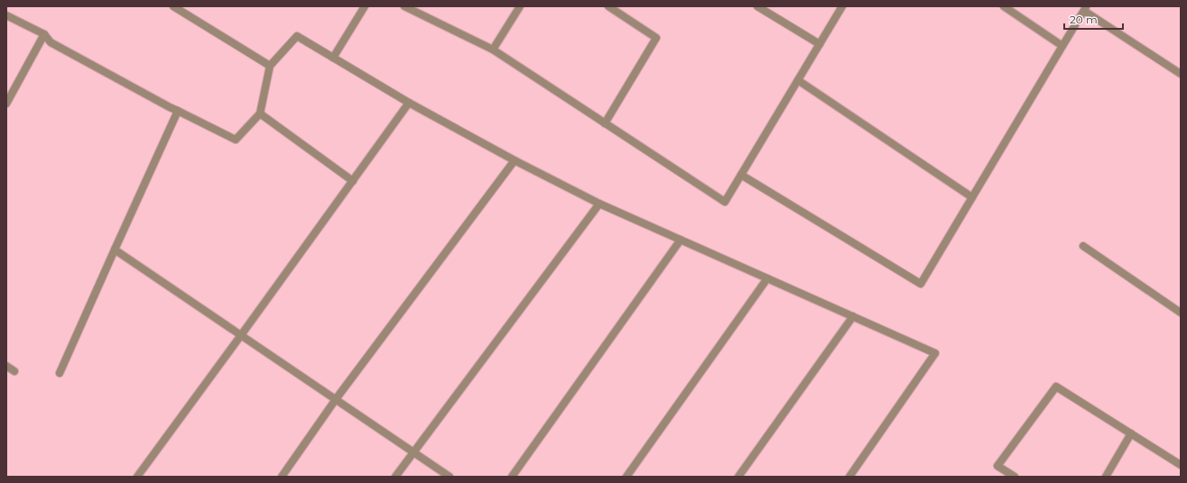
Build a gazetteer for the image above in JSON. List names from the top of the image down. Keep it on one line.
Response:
{"scale_bar":"20 m"}
